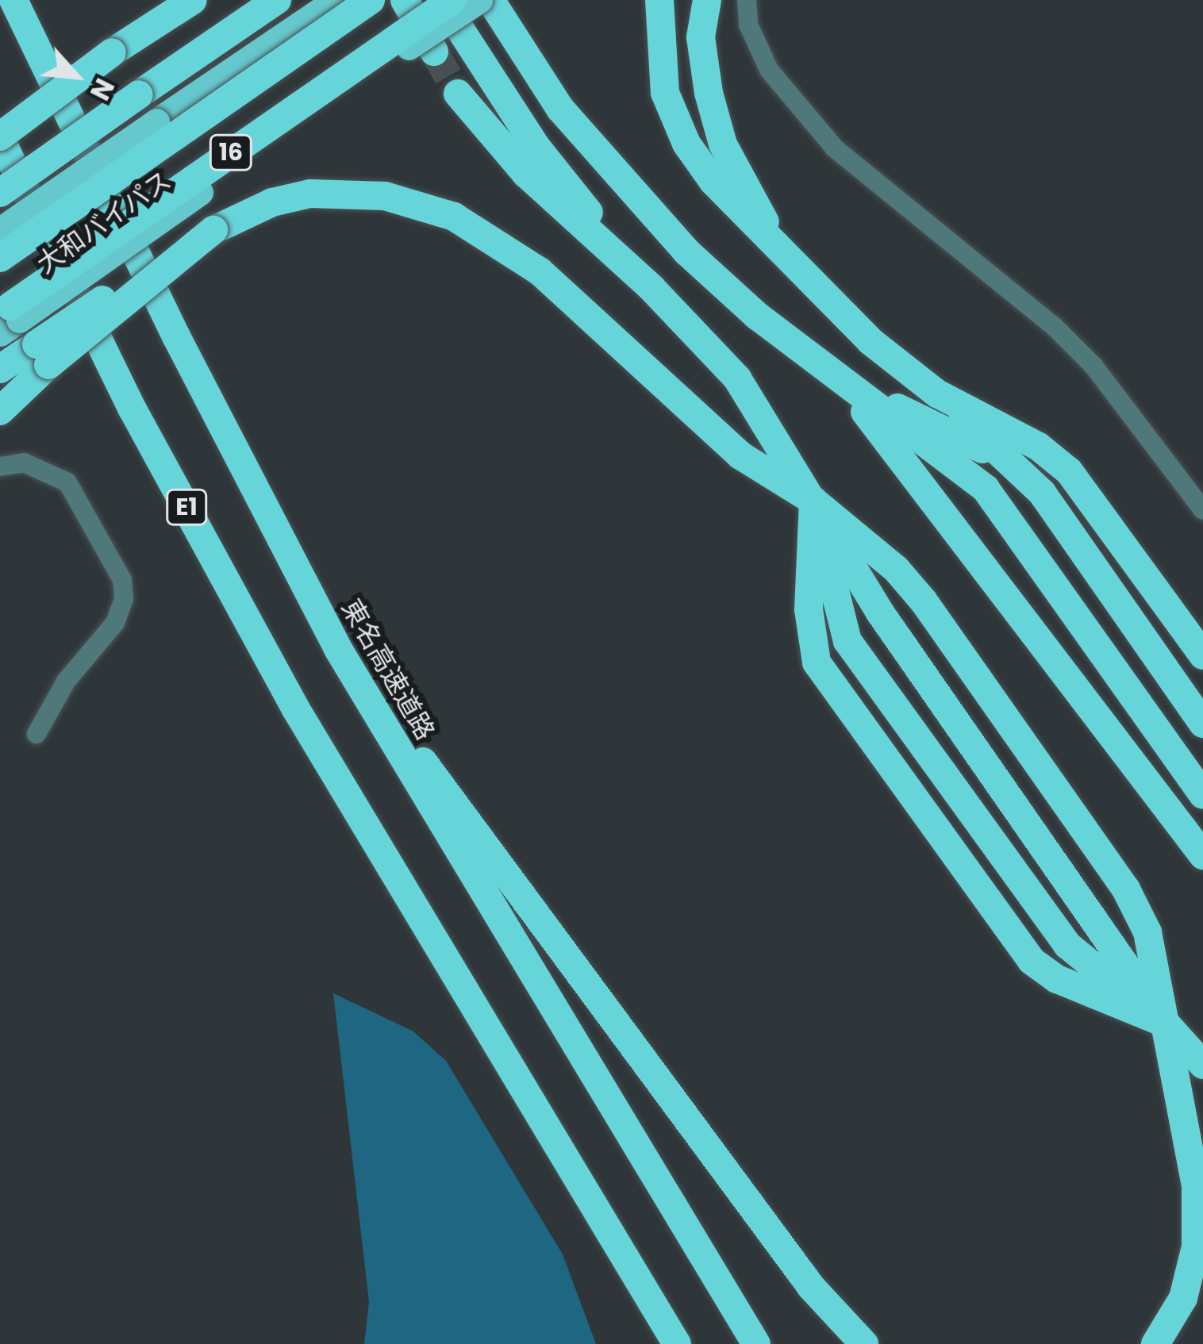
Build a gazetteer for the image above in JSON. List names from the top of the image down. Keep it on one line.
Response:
{"streets":{"highway":["16","大和バイパス","E1","東名高速道路"]},"crossings":[["16","大和バイパス"]],"north":"bottom right"}
